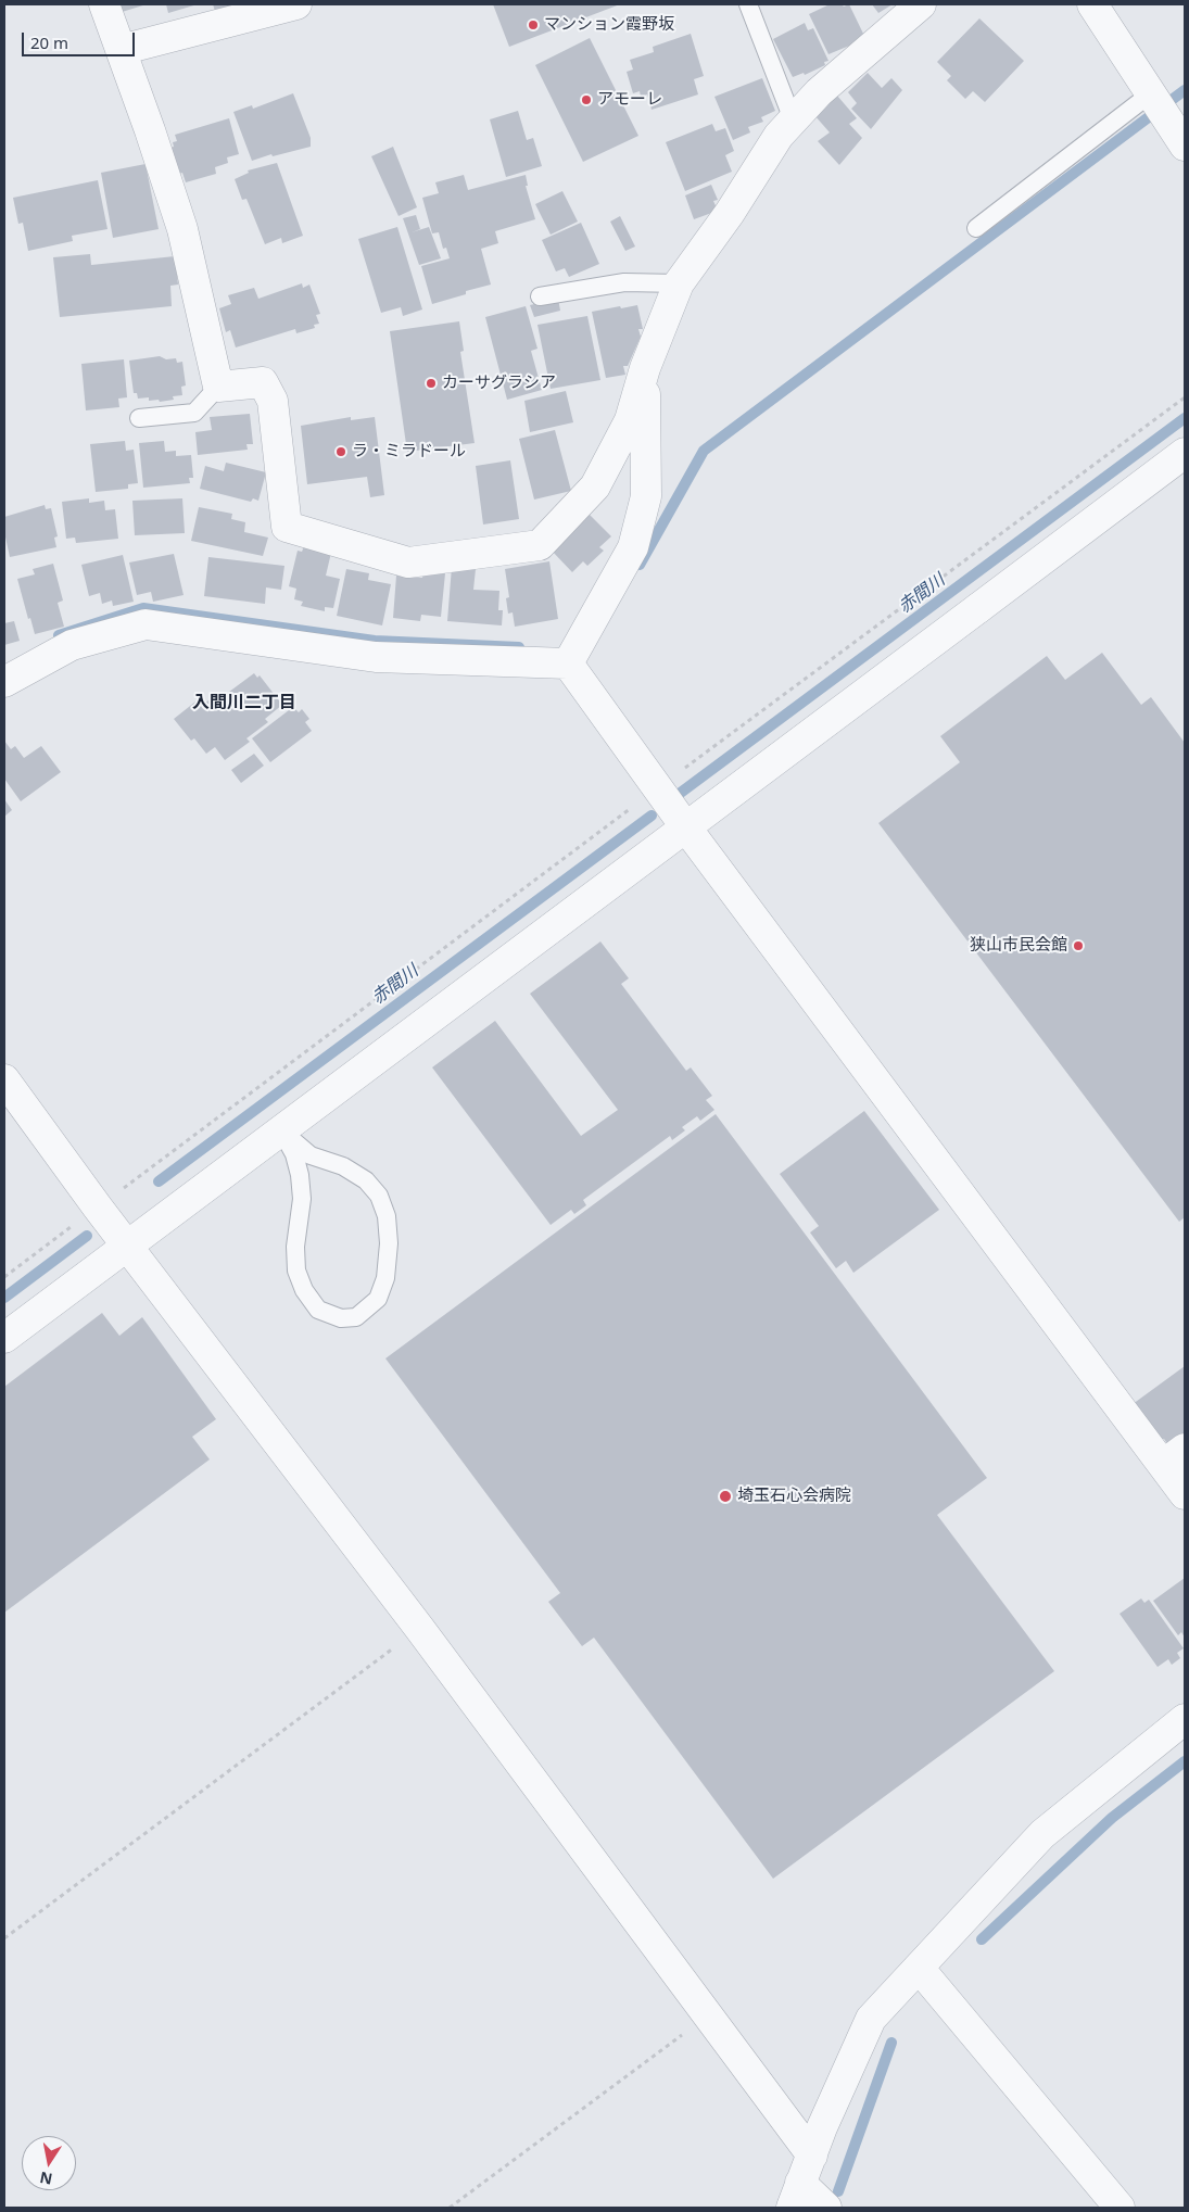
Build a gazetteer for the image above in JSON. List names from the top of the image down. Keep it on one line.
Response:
{"districts":["入間川二丁目"],"water":["赤間川"],"places":["マンション霞野坂","アモーレ","カーサグラシア","ラ・ミラドール","狭山市民会館","埼玉石心会病院"],"scale_bar":"20 m","north":"bottom"}
